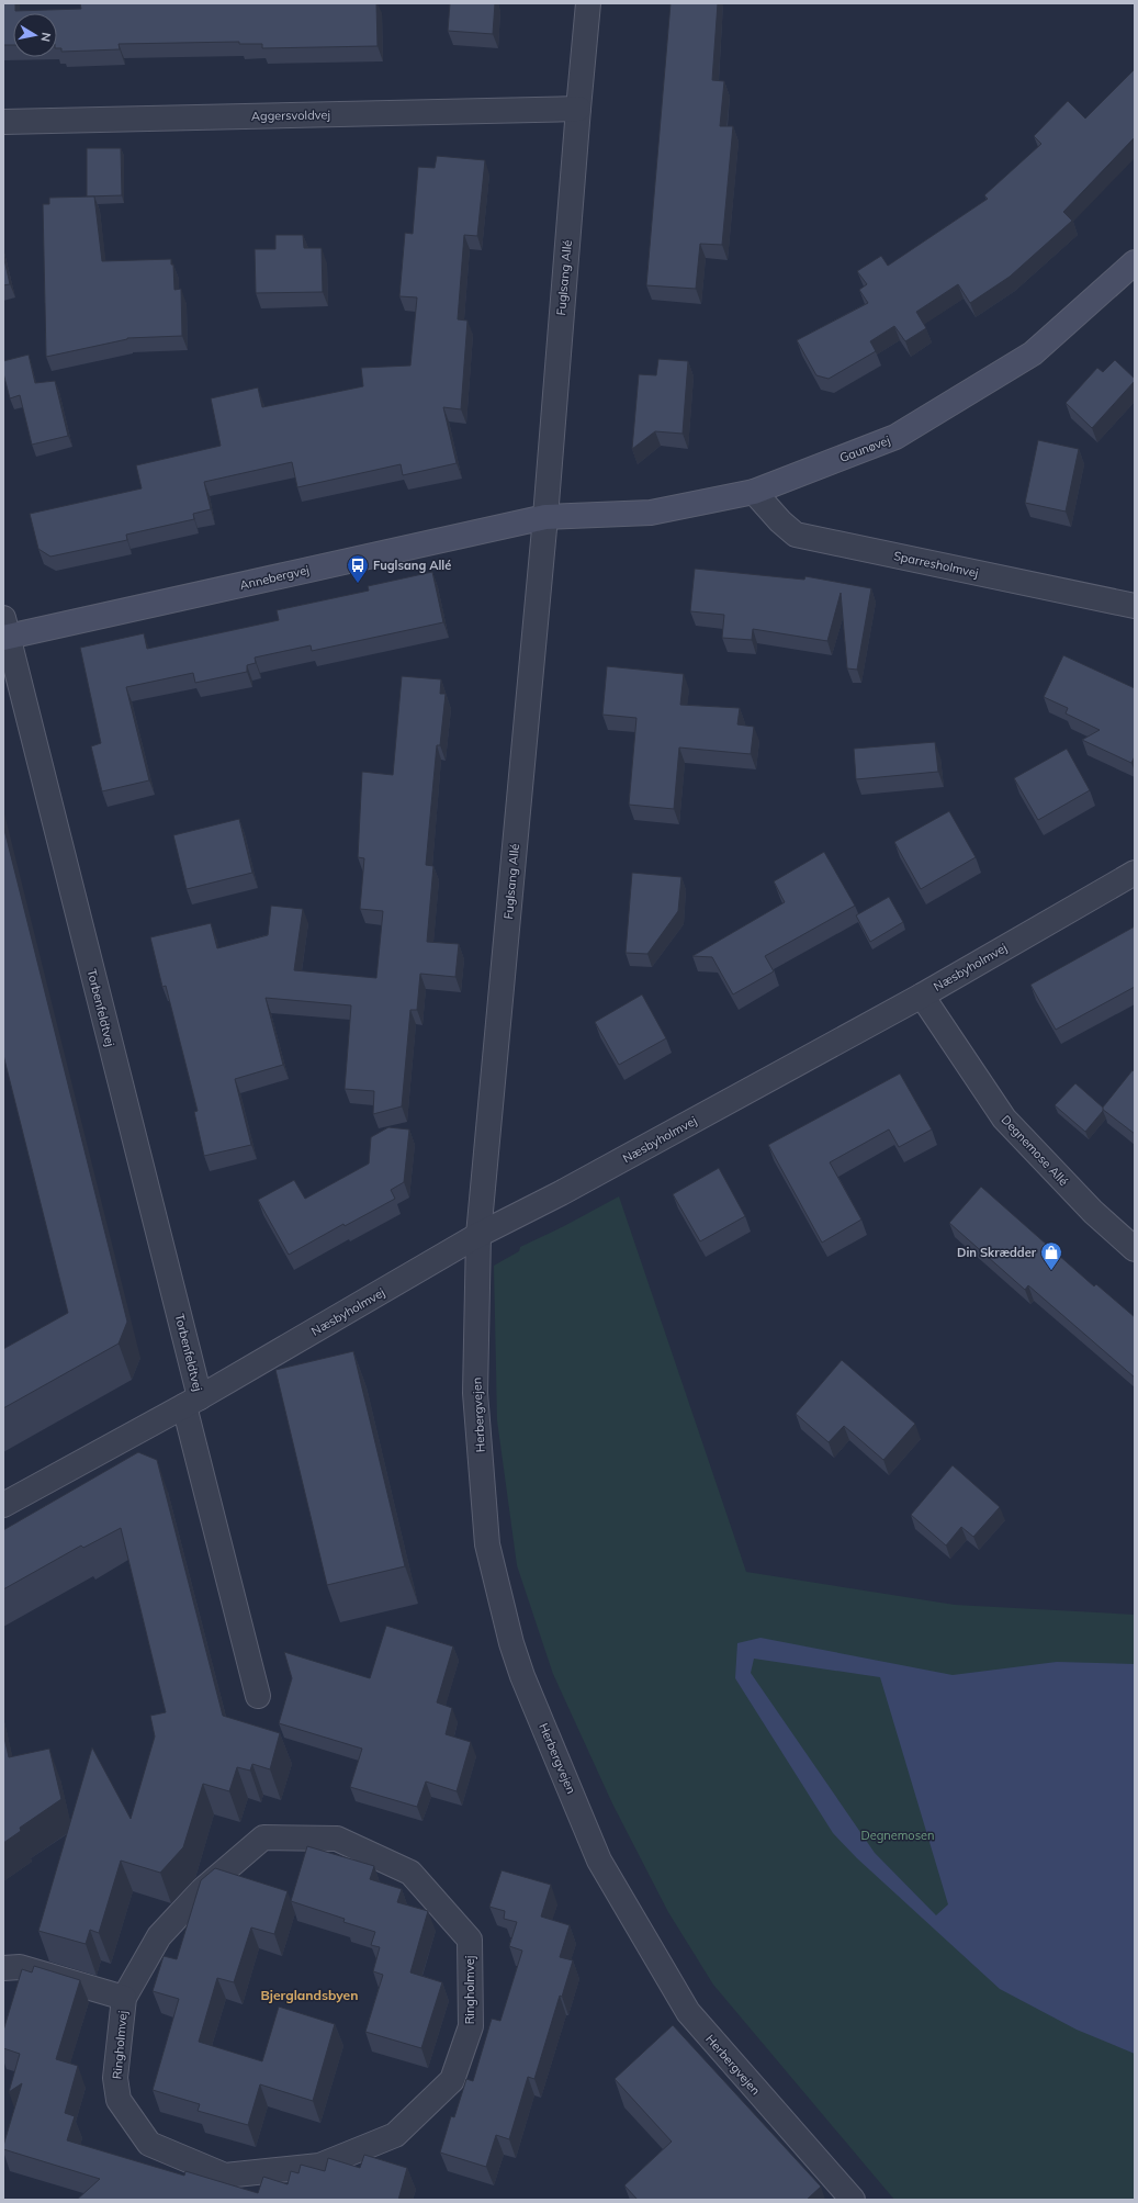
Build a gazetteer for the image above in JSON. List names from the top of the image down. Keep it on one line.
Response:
{"streets":{"street":["Aggersvoldvej","Fuglsang Allé","Gaunøvej","Sparresholmvej","Annebergvej","Næsbyholmvej","Torbenfeldtvej","Degnemose Allé","Herbergvejen","Ringholmvej"]},"crossings":[["Aggersvoldvej","Fuglsang Allé"],["Fuglsang Allé","Gaunøvej"],["Fuglsang Allé","Annebergvej"],["Fuglsang Allé","Næsbyholmvej"],["Fuglsang Allé","Herbergvejen"],["Gaunøvej","Sparresholmvej"],["Gaunøvej","Annebergvej"],["Annebergvej","Torbenfeldtvej"],["Næsbyholmvej","Torbenfeldtvej"],["Næsbyholmvej","Degnemose Allé"],["Næsbyholmvej","Herbergvejen"]],"districts":["Bjerglandsbyen"],"parks":["Degnemosen"],"places":{"bus stop":["Fuglsang Allé"],"shop":["Din Skrædder"]},"north":"right"}
